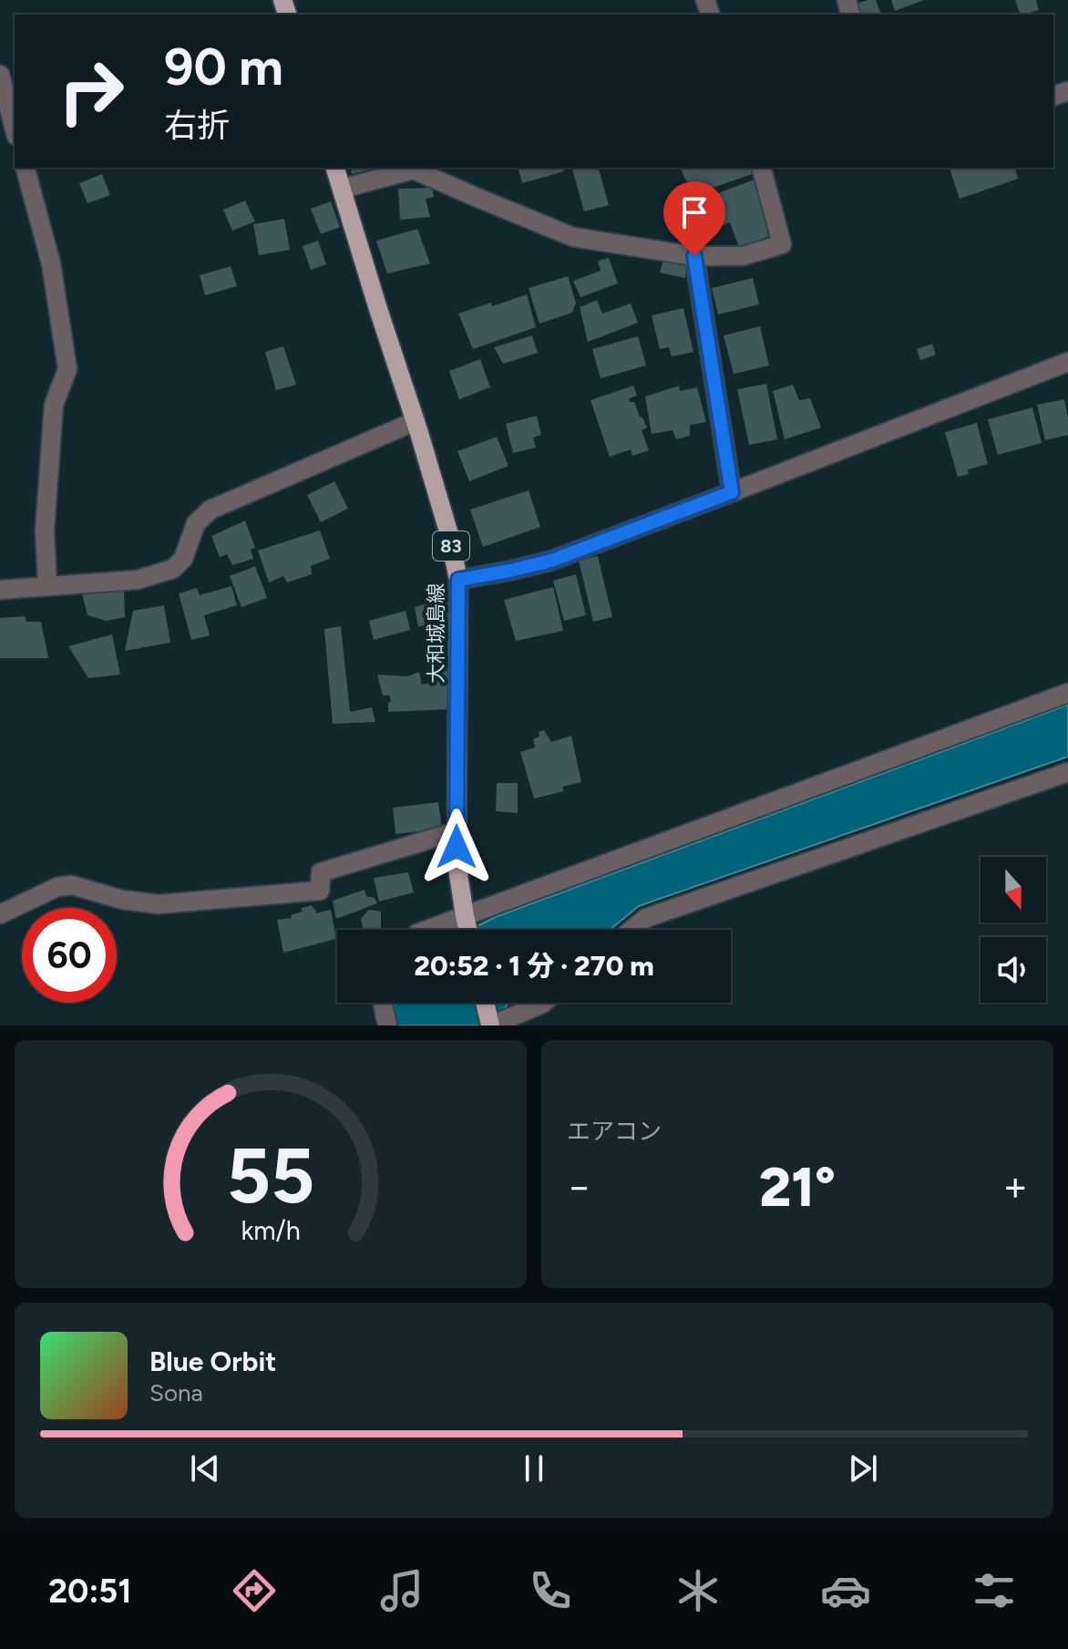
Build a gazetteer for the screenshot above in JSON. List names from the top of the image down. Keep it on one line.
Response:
{"streets":{"main road":["83","大和城島線"]},"north":"bottom","page":{"turn":["90 m","右折"],"limit":"60","trip":"20:52 · 1 分 · 270 m","tile":"エアコン","heat":["−","21°","+"],"song":["Blue Orbit","Sona"],"tabs":"20:51","gauge":["55","km/h"]}}
